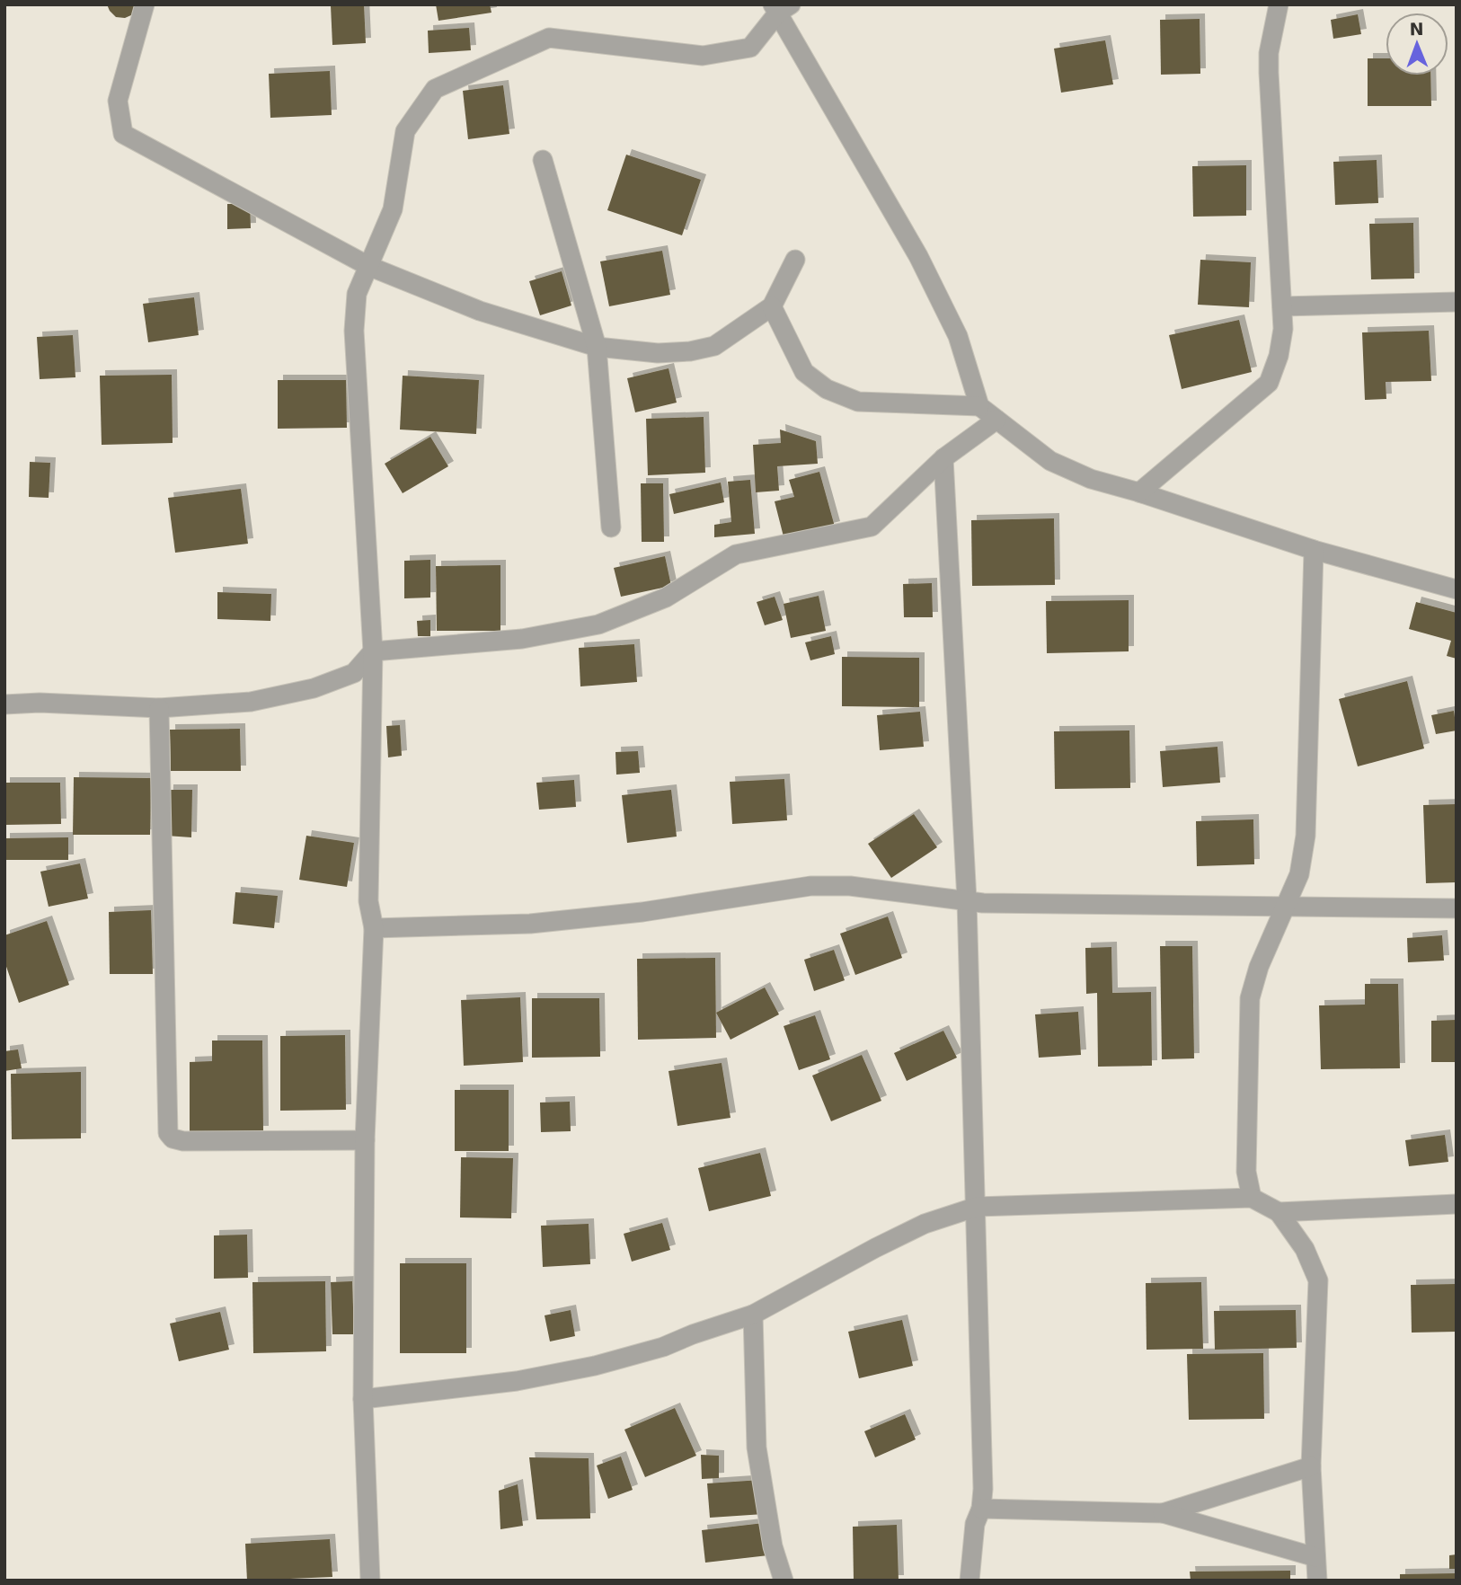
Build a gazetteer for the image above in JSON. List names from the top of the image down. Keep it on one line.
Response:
{"north":"top"}
